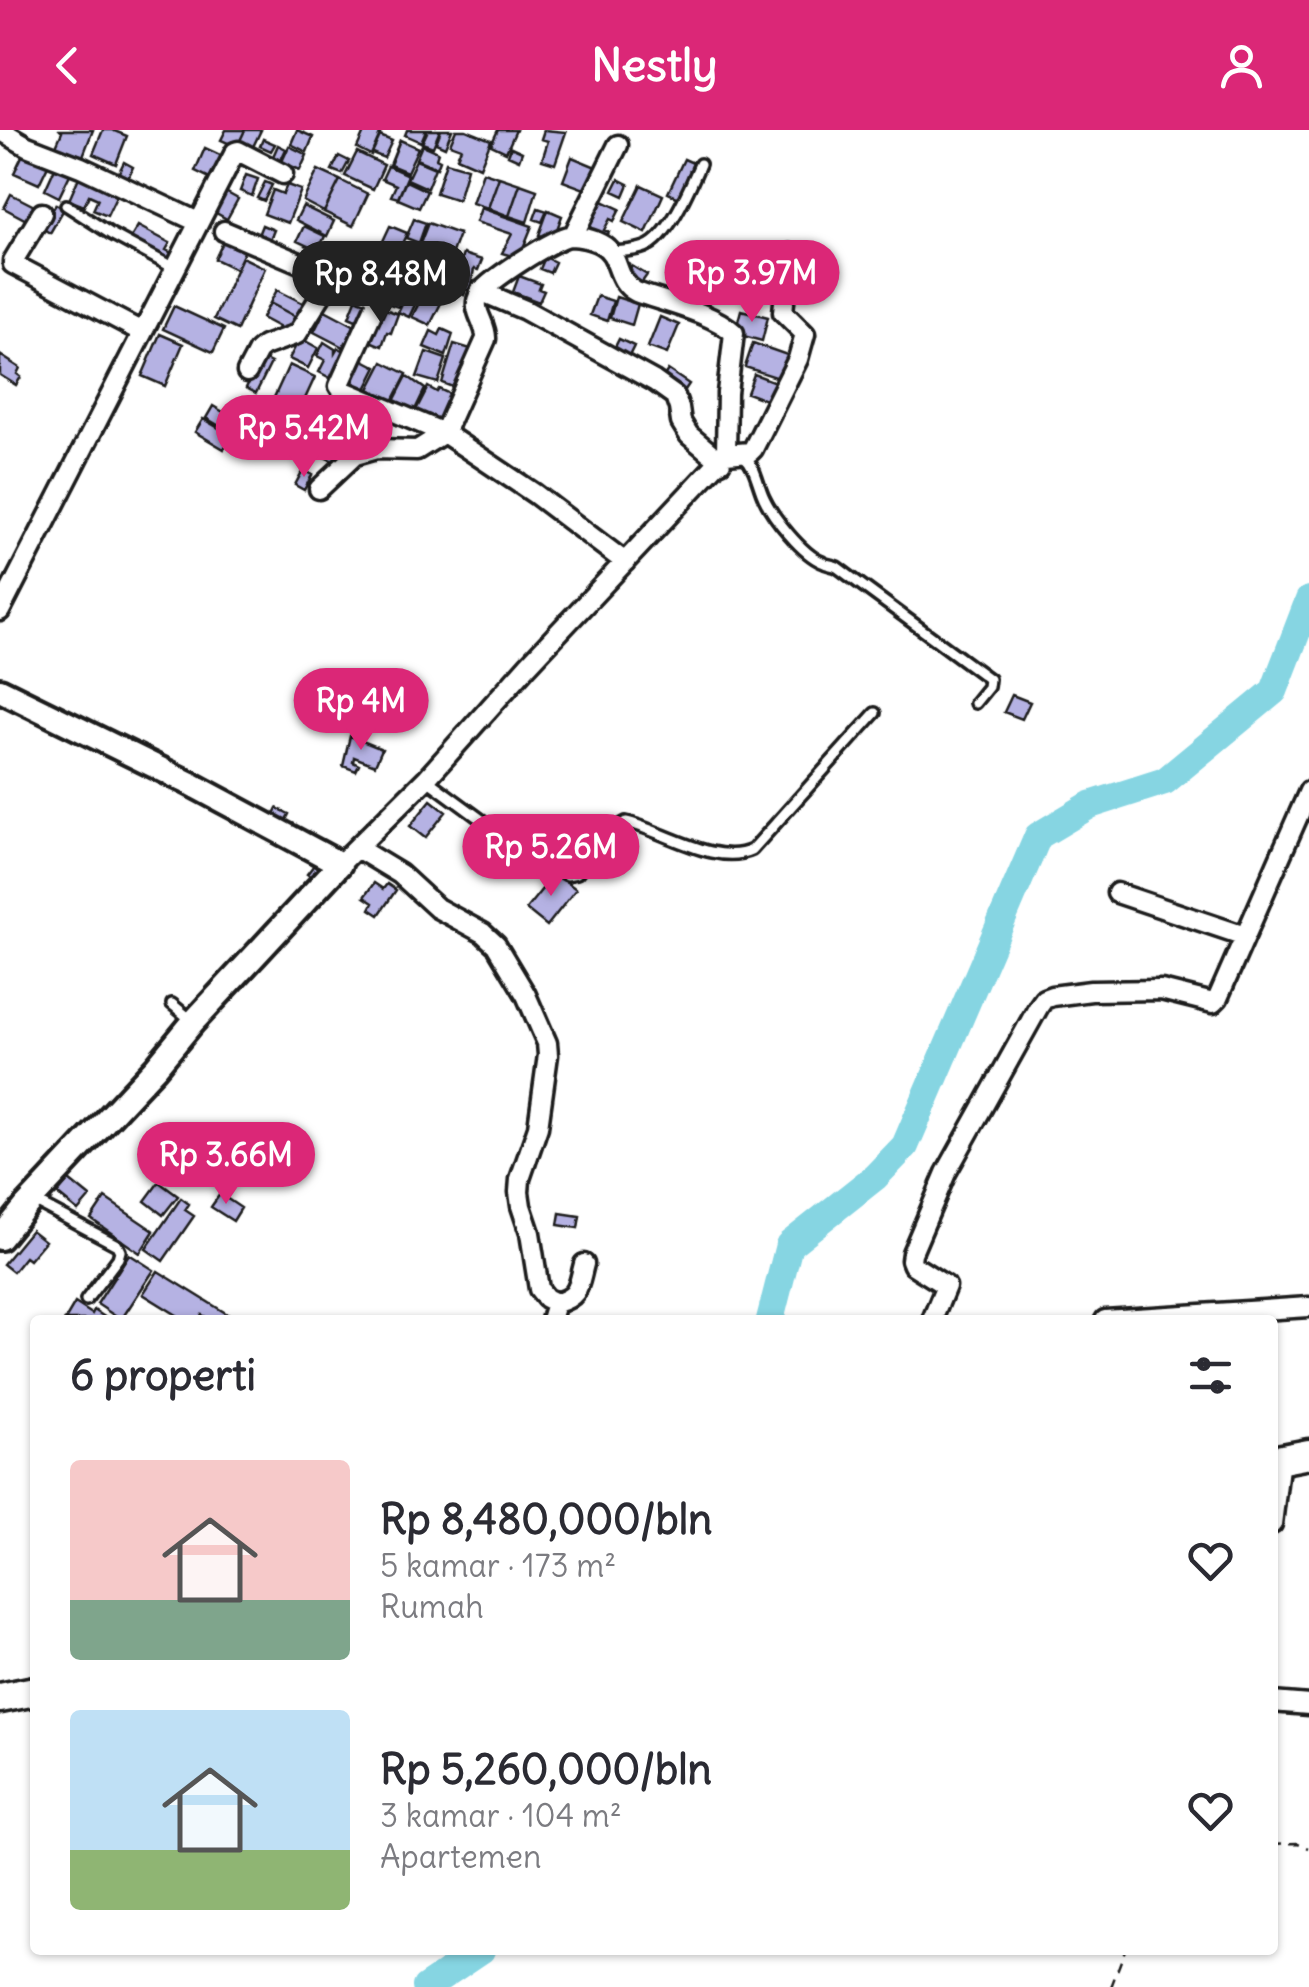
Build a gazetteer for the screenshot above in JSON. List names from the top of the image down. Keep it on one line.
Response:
{"page":{"header":"Nestly","price":["Rp 3.97M","Rp 8.48M","Rp 5.42M","Rp 4M","Rp 5.26M","Rp 3.66M"],"heading":"6 properti","list":[{"name":"Rp 8,480,000/bln","note":"5 kamar · 173 m² · Rumah"},{"name":"Rp 5,260,000/bln","note":"3 kamar · 104 m² · Apartemen"}]}}
